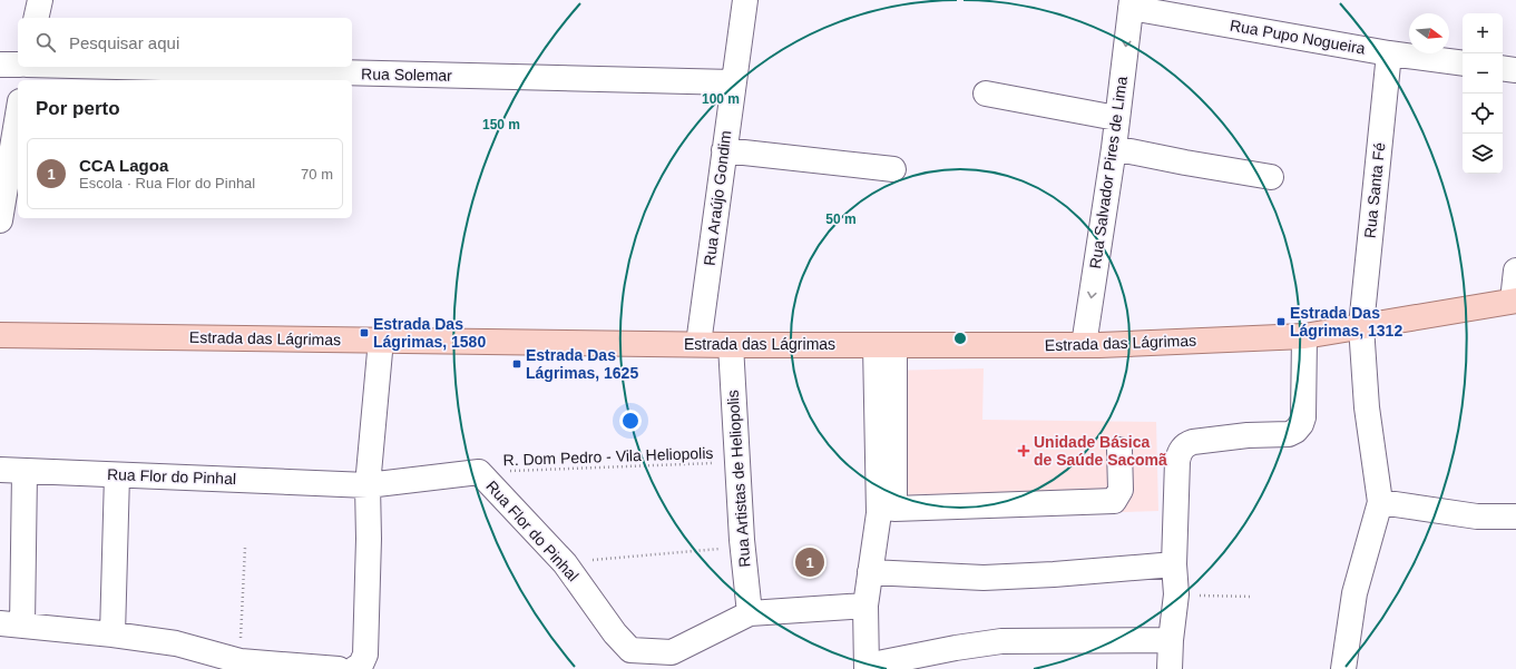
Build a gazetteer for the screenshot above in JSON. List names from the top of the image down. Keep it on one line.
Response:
{"streets":{"main road":["Estrada das Lágrimas"],"street":["Rua Pupo Nogueira","Rua Solemar","Rua Salvador Pires de Lima","Rua Santa Fé","Rua Araújo Gondim","Rua Flor do Pinhal","Rua Artistas de Heliopolis"],"path":["R. Dom Pedro - Vila Heliopolis"]},"crossings":[["Rua Pupo Nogueira","Rua Salvador Pires de Lima"],["Rua Pupo Nogueira","Rua Santa Fé"],["Rua Solemar","Rua Araújo Gondim"],["Rua Salvador Pires de Lima","Estrada das Lágrimas"],["Rua Santa Fé","Estrada das Lágrimas"],["Rua Araújo Gondim","Estrada das Lágrimas"],["Estrada das Lágrimas","Rua Artistas de Heliopolis"],["R. Dom Pedro - Vila Heliopolis","Rua Flor do Pinhal"],["R. Dom Pedro - Vila Heliopolis","Rua Artistas de Heliopolis"],["Rua Flor do Pinhal","Rua Artistas de Heliopolis"]],"one_way":["Rua Salvador Pires de Lima"],"places":{"transit":["Estrada Das Lágrimas, 1312","Estrada Das Lágrimas, 1580","Estrada Das Lágrimas, 1625"],"health":["Unidade Básica de Saúde Sacomã"]},"north":"right","page":{"map_buttons":["+","−"],"search":"Pesquisar aqui","heading":"Por perto","list":[{"mark":"1","name":"CCA Lagoa","note":"Escola · Rua Flor do Pinhal","value":"70 m"}],"pins":"1"},"rings":["100 m","150 m","50 m"]}
